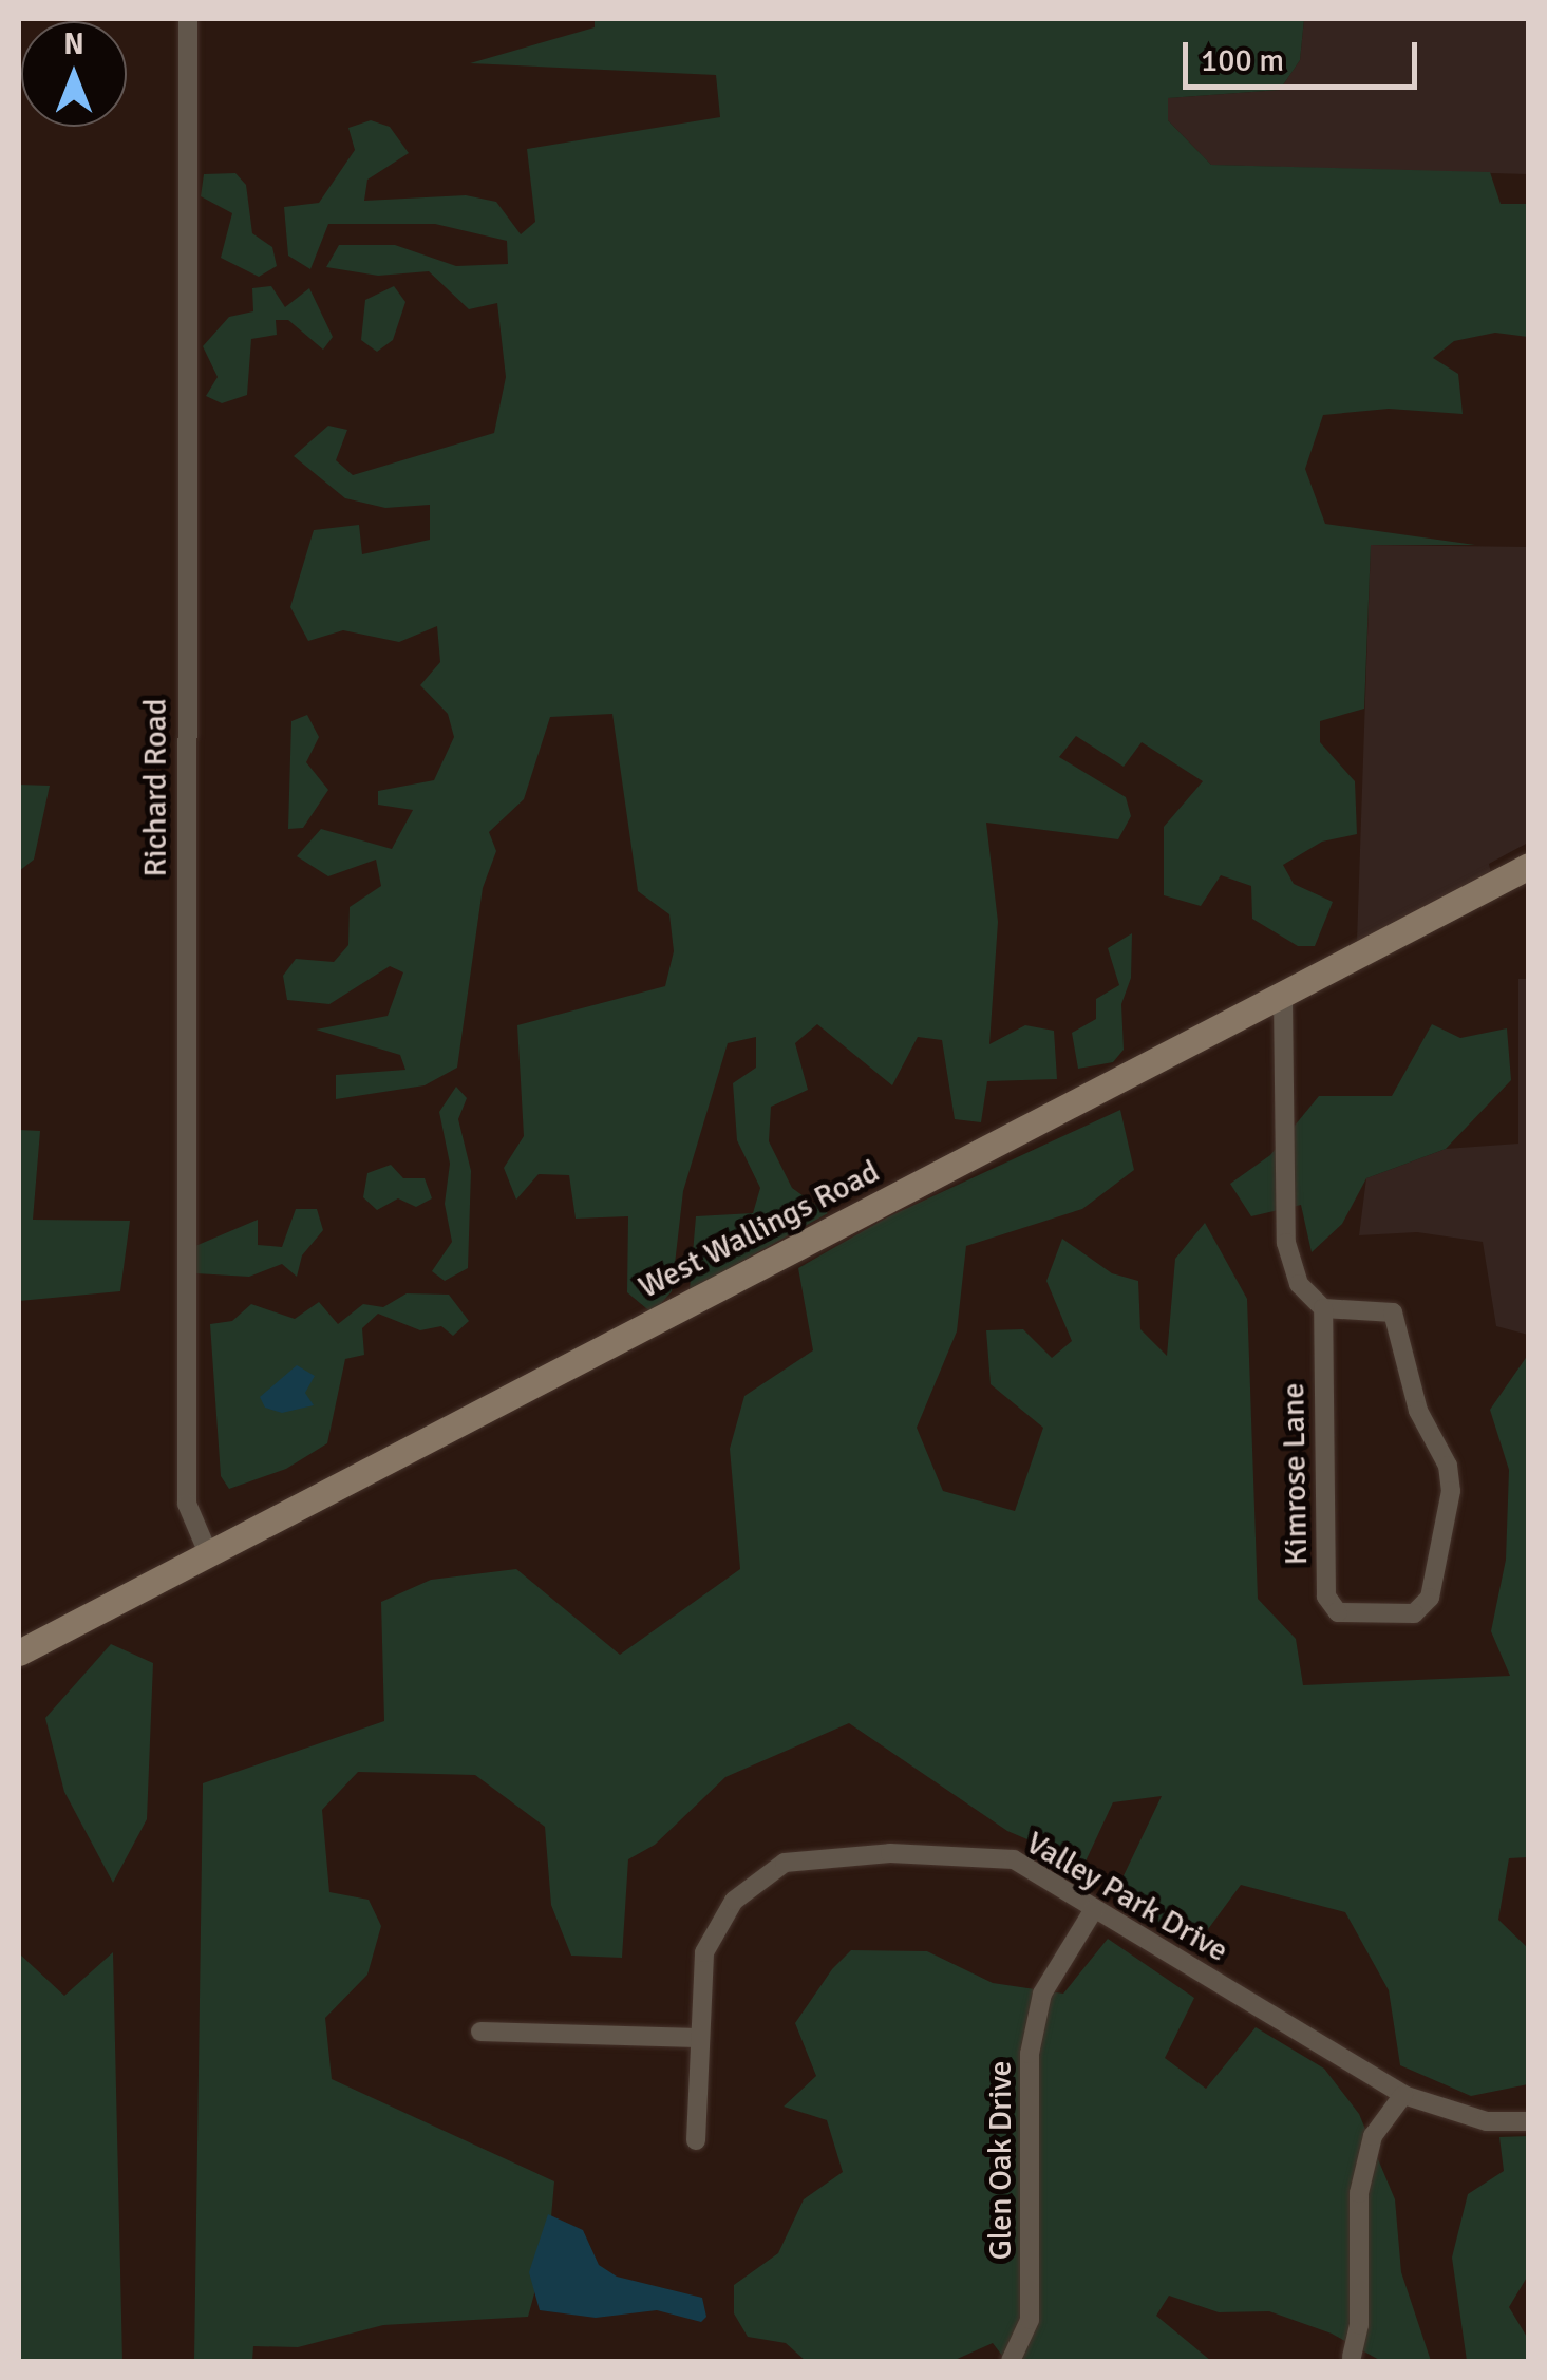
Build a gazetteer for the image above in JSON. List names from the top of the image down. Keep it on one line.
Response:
{"streets":{"street":["Richard Road","West Wallings Road","Kimrose Lane","Valley Park Drive","Glen Oak Drive"]},"crossings":[["Richard Road","West Wallings Road"],["Valley Park Drive","Glen Oak Drive"]],"scale_bar":"100 m","north":"top"}
